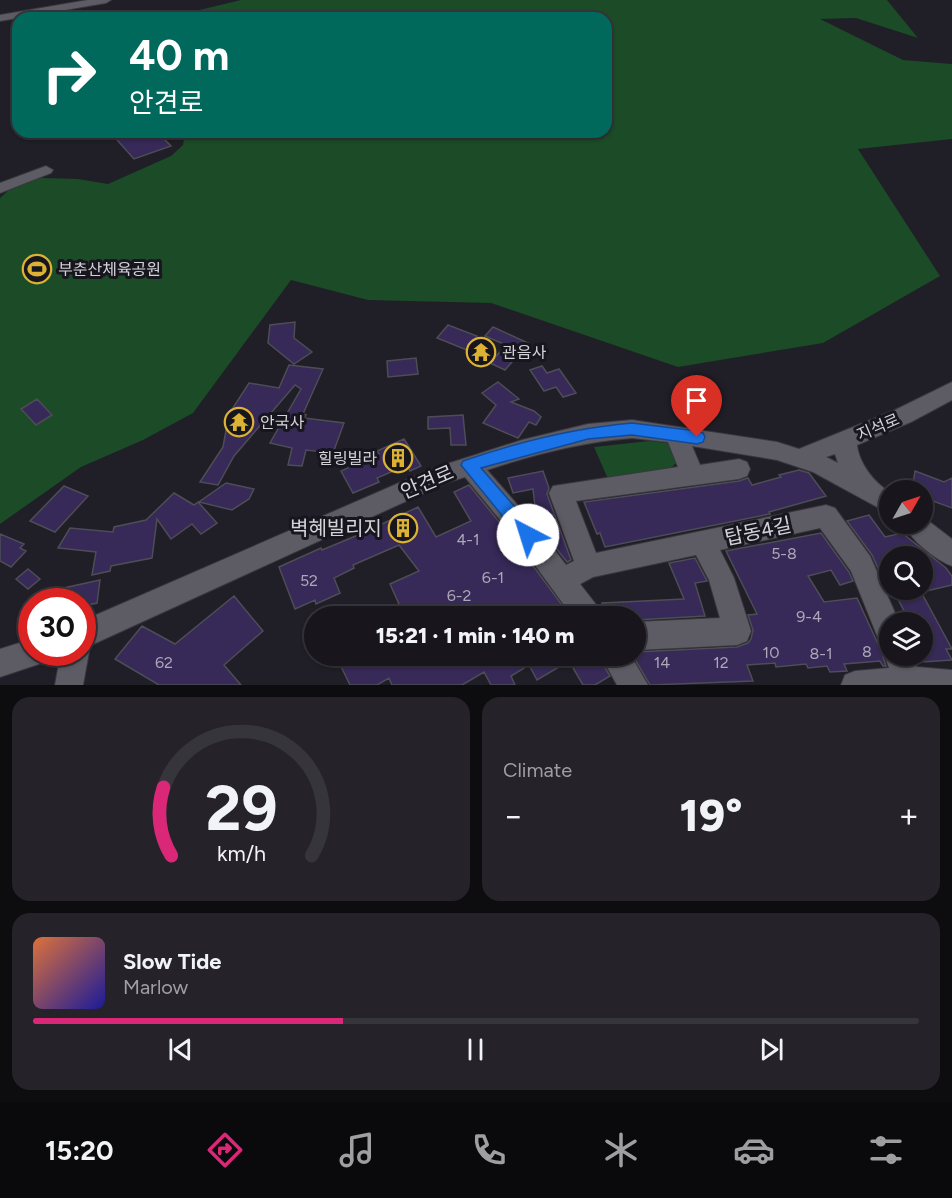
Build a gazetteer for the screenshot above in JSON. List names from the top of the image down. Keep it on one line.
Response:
{"streets":{"street":["지석로","안견로","탑동4길"]},"crossings":[["지석로","안견로"]],"places":{"sports":["부춘산체육공원"],"temple":["관음사","안국사"],"building":["힐링빌라","벽혜빌리지"]},"house_numbers":["4-1","5-8","6-1","52","6-2","9-4","8","10","8-1","62","14","12"],"north":"top right","page":{"turn":["40 m","안견로"],"limit":"30","trip":"15:21 · 1 min · 140 m","tile":"Climate","heat":["−","19°","+"],"song":["Slow Tide","Marlow"],"tabs":"15:20","gauge":["29","km/h"]}}
